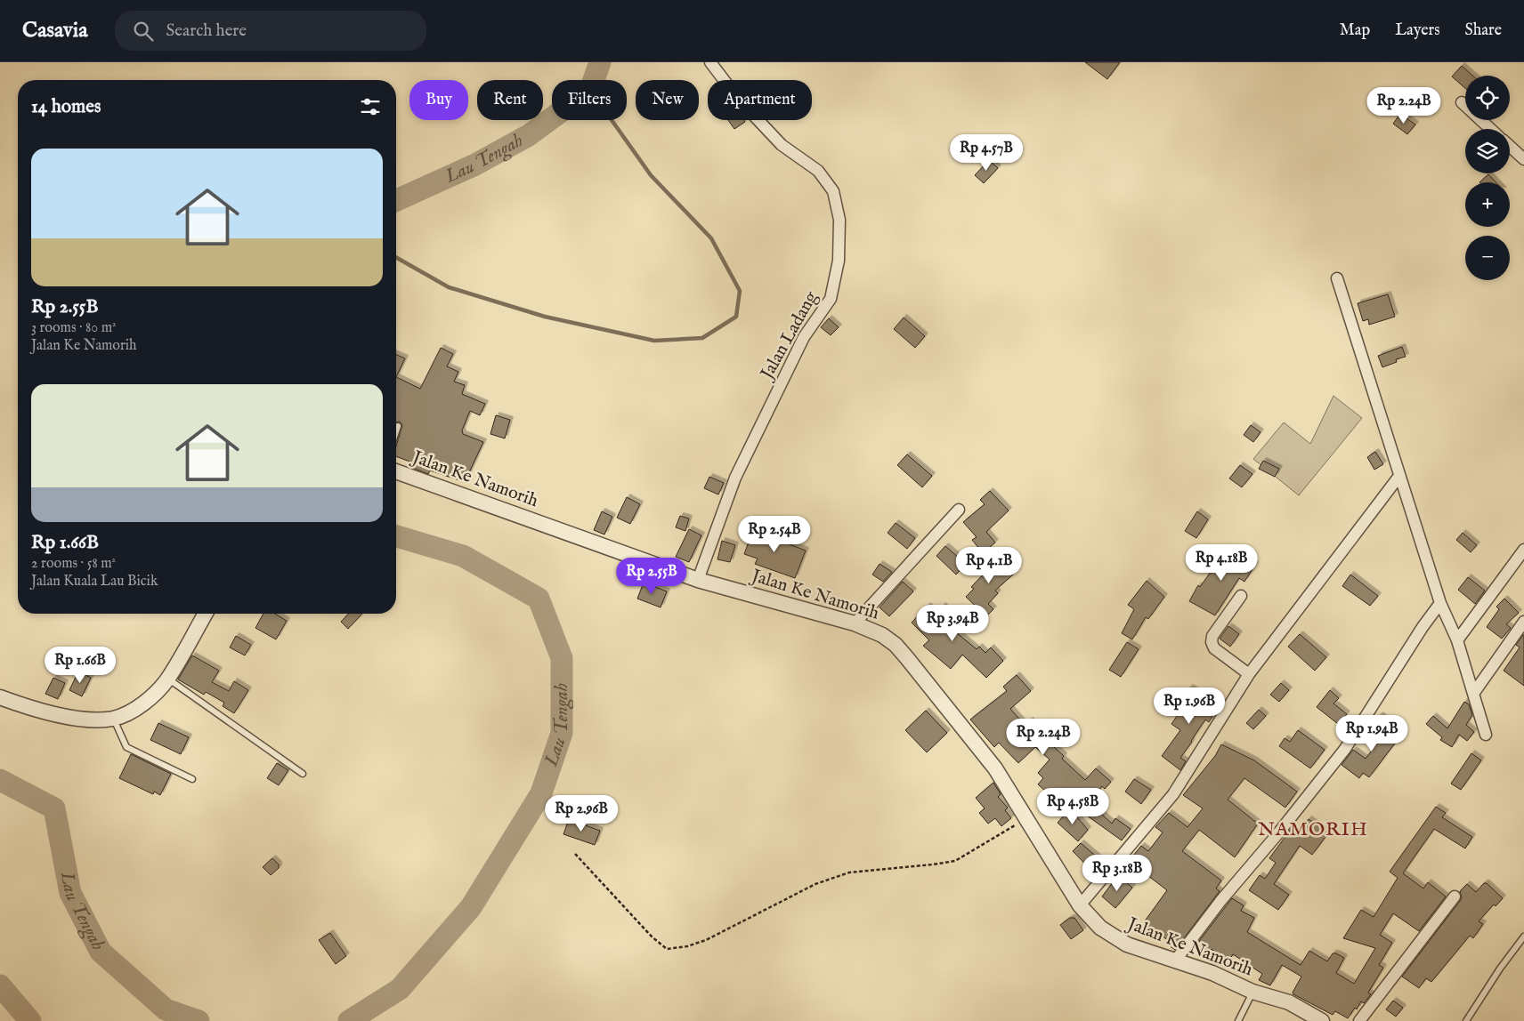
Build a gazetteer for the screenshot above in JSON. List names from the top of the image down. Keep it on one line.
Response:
{"streets":{"street":["Jalan Ladang","Jalan Ke Namorih"]},"crossings":[["Jalan Ladang","Jalan Ke Namorih"]],"districts":["NAMORIH"],"water":["Lau Tengah"],"page":{"header":"Casavia","search":"Search here","nav":["Map","Layers","Share"],"map_buttons":["+","−"],"chip":["Buy","Rent","Filters","New","Apartment"],"heading":"14 homes","price":["Rp 2.24B","Rp 4.57B","Rp 2.54B","Rp 4.18B","Rp 4.1B","Rp 2.55B","Rp 3.94B","Rp 1.66B","Rp 1.96B","Rp 1.94B","Rp 2.24B","Rp 4.58B","Rp 2.96B","Rp 3.18B"],"list":[{"name":"Rp 2.55B","note":"3 rooms · 80 m² · Jalan Ke Namorih"},{"name":"Rp 1.66B","note":"2 rooms · 58 m² · Jalan Kuala Lau Bicik"}]}}
